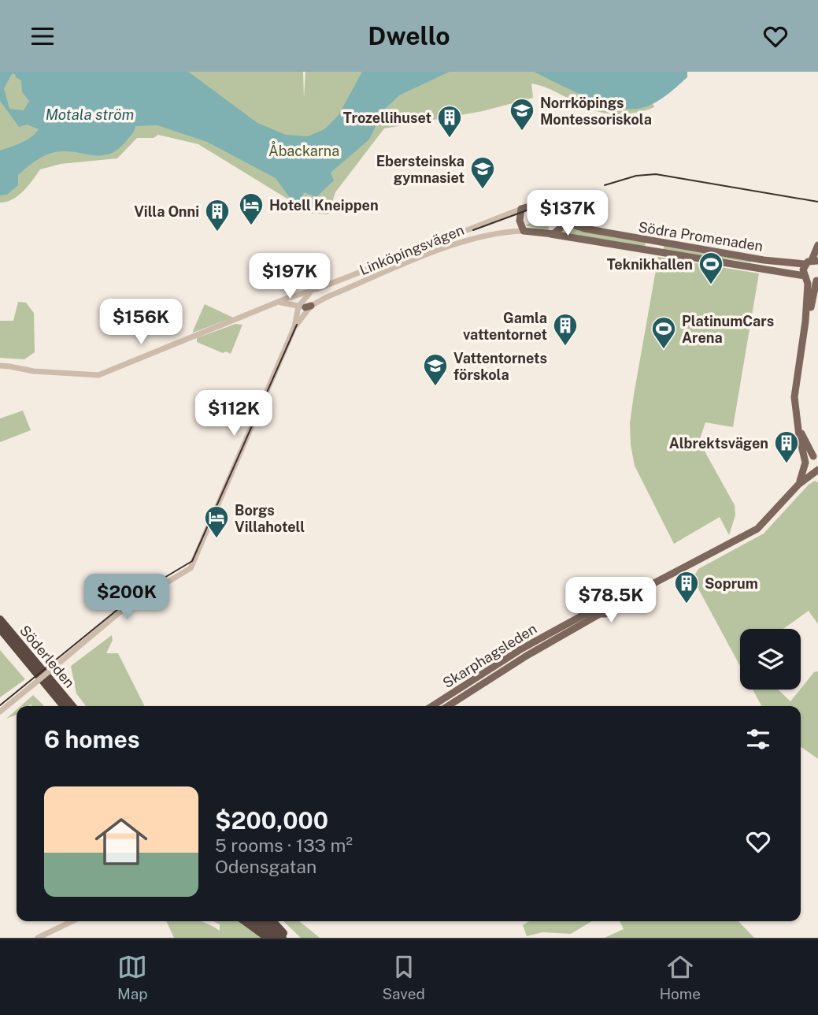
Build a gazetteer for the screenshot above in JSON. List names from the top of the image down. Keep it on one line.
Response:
{"streets":{"highway":["Söderleden"],"main road":["Södra Promenaden","Skarphagsleden"],"street":["Linköpingsvägen"]},"crossings":[["Södra Promenaden","Linköpingsvägen"]],"water":["Motala ström"],"parks":["Åbackarna"],"places":{"school or university":["Norrköpings Montessoriskola","Ebersteinska gymnasiet","Vattentornets förskola"],"building":["Trozellihuset","Villa Onni","Gamla vattentornet","Albrektsvägen","Soprum"],"hotel":["Hotell Kneippen","Borgs Villahotell"],"sports":["Teknikhallen","PlatinumCars Arena"]},"page":{"header":"Dwello","price":["$137K","$197K","$156K","$112K","$200K","$78.5K"],"heading":"6 homes","list":[{"name":"$200,000","note":"5 rooms · 133 m² · Odensgatan"}],"tabs":["Map","Saved","Home"]}}
